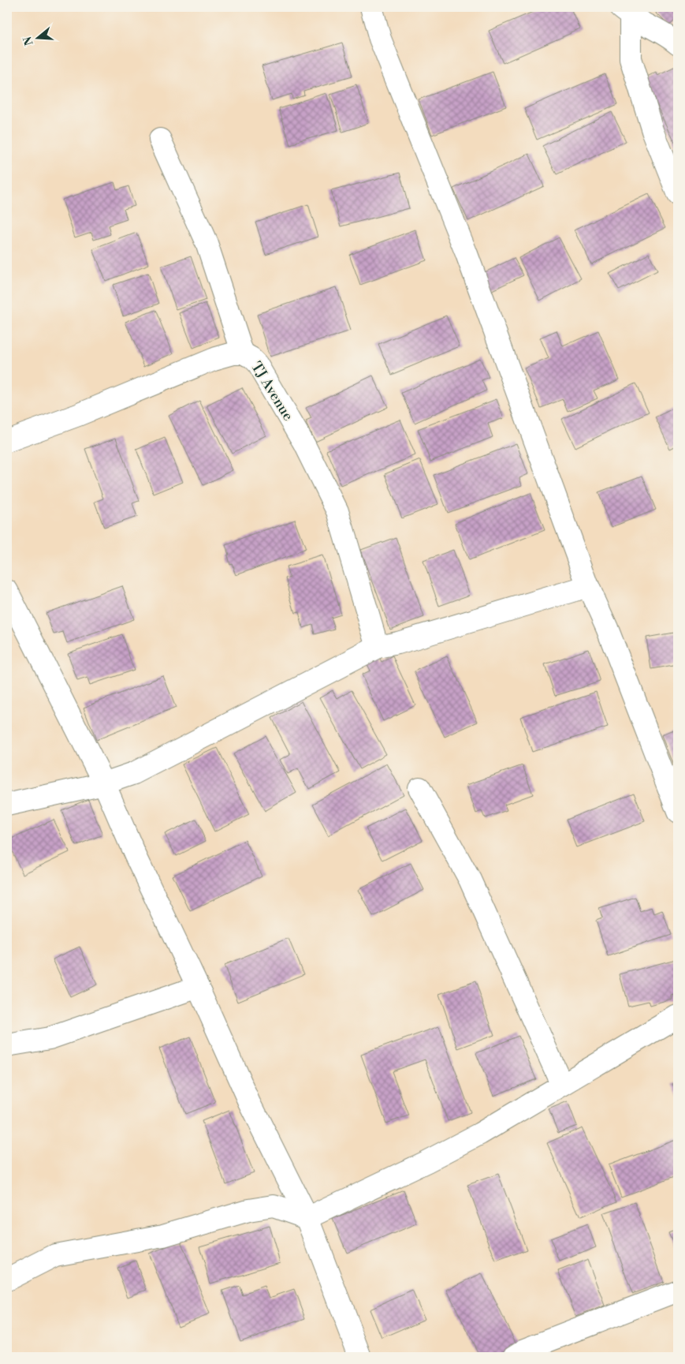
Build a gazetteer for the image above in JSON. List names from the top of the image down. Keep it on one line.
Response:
{"streets":{"street":["TJ Avenue"]},"north":"left"}
